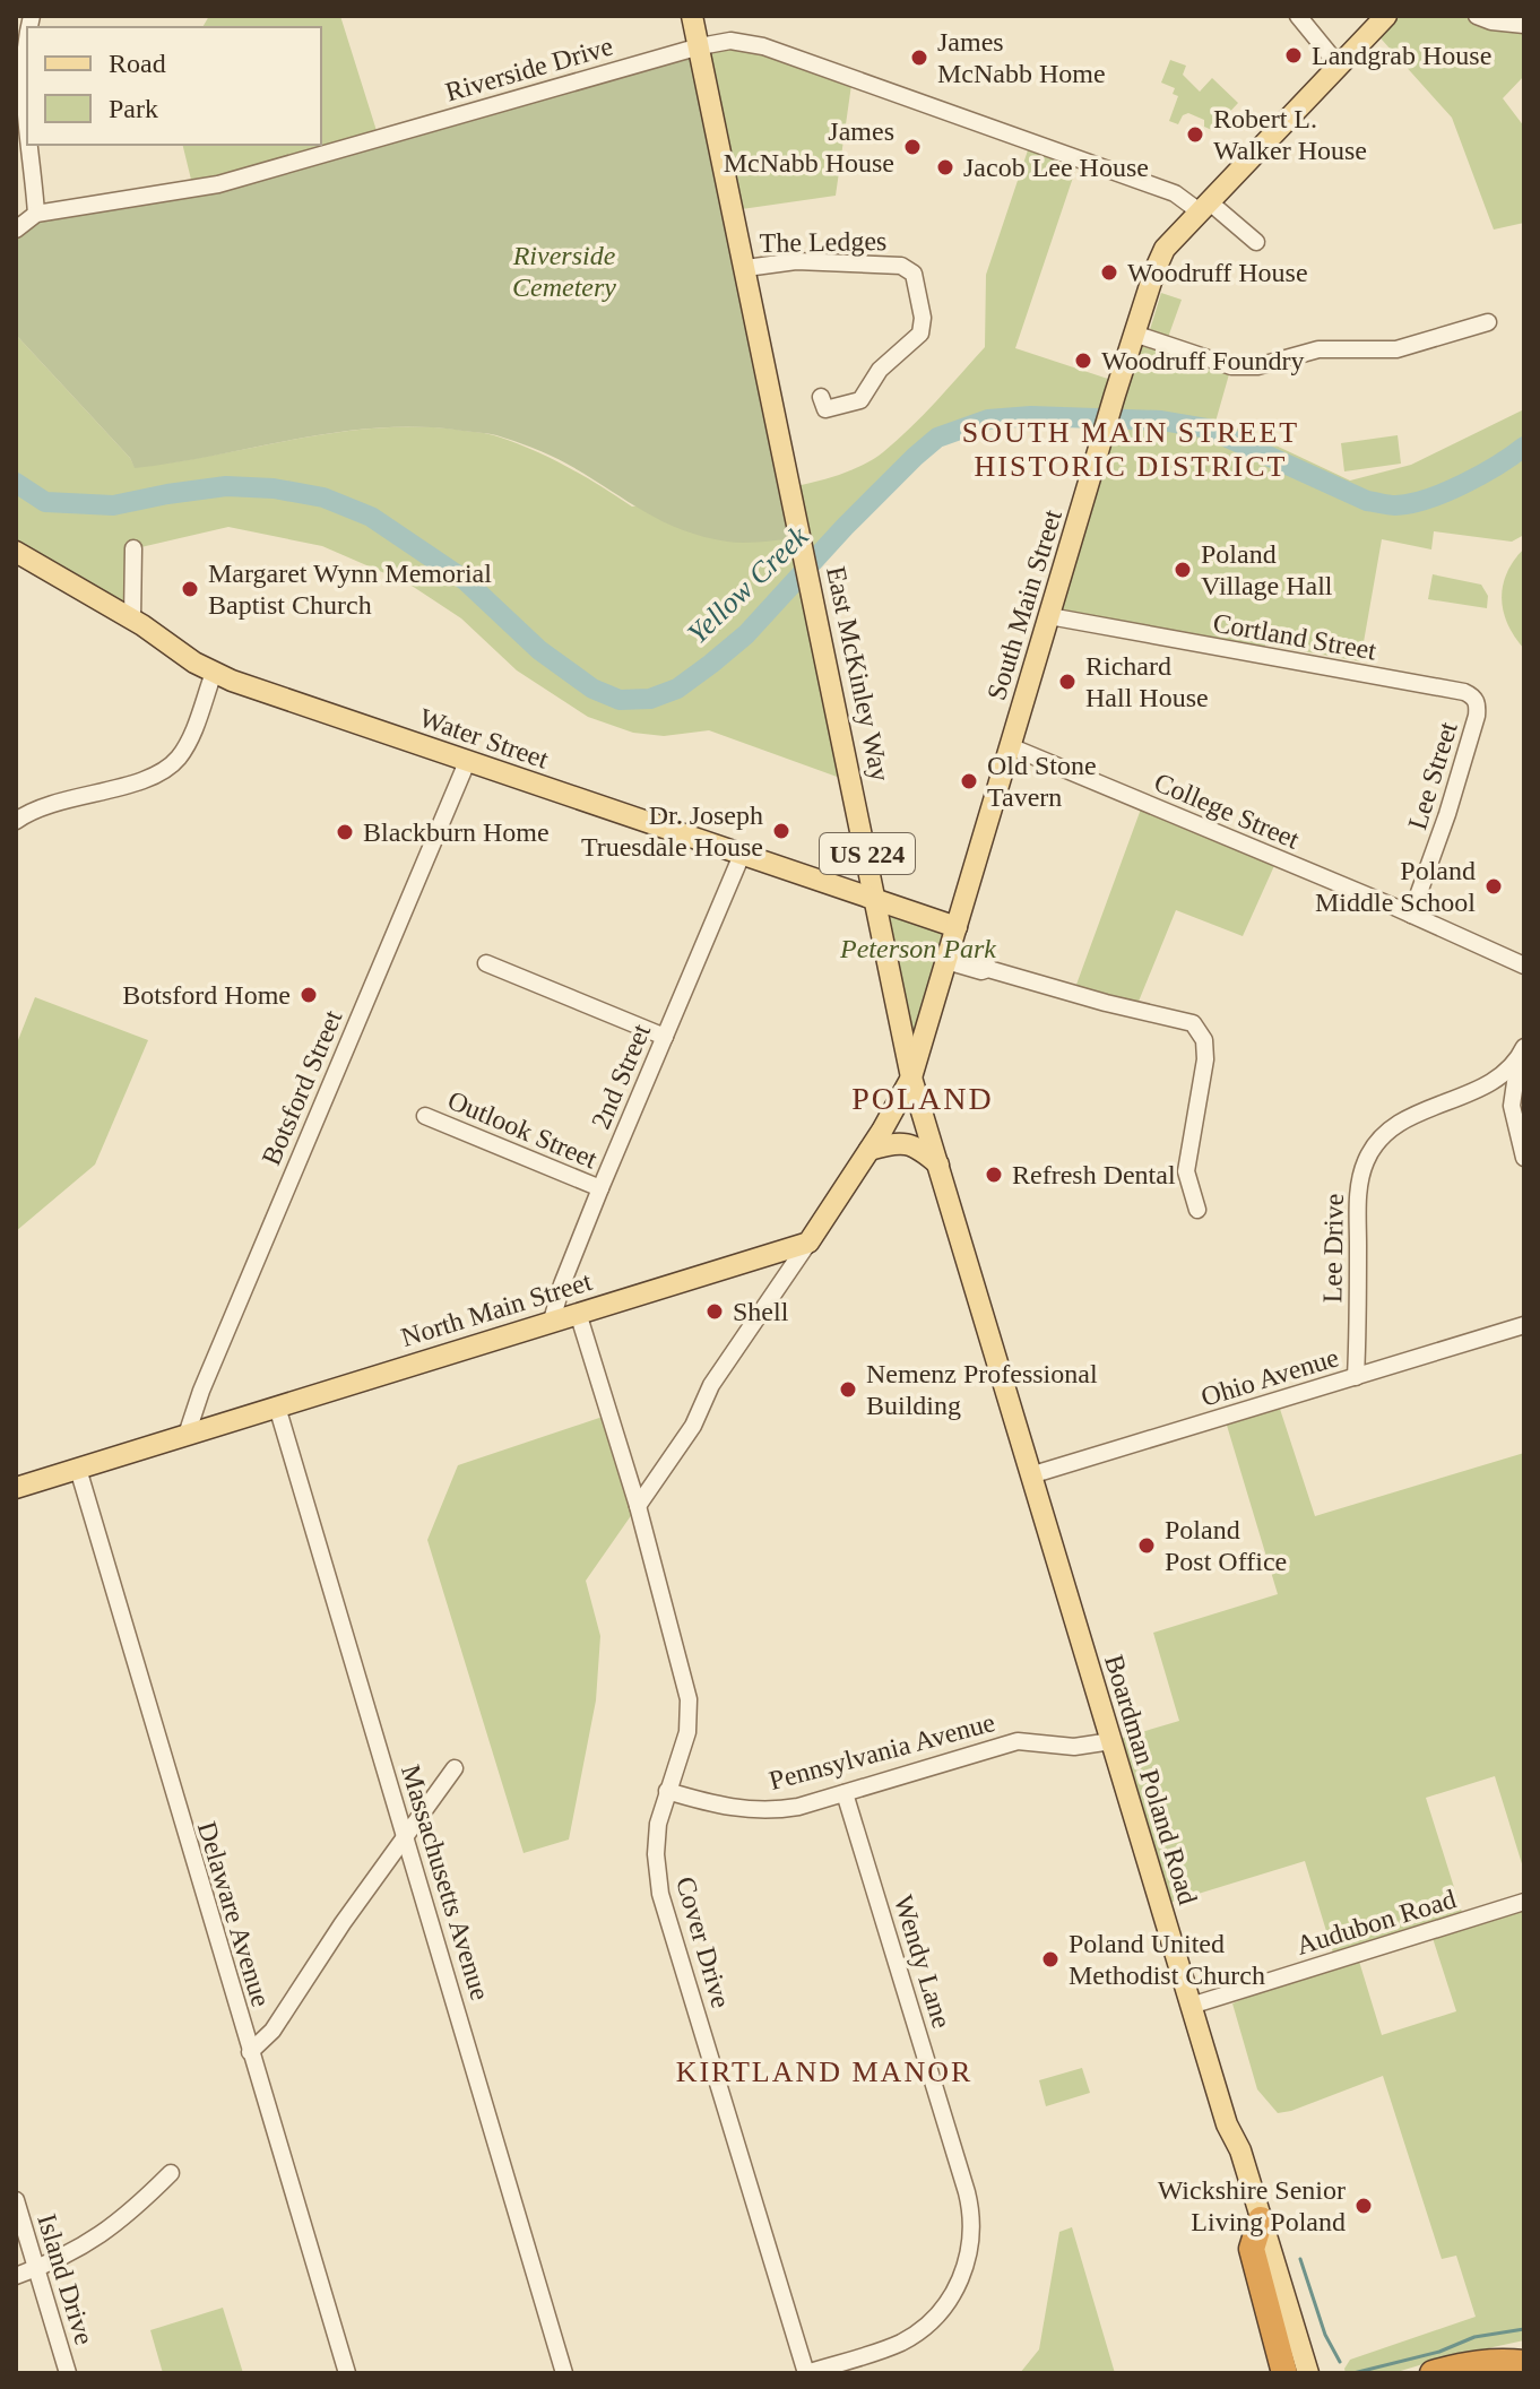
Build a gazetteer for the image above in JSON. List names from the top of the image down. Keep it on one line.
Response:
{"streets":{"main road":["South Main Street","East McKinley Way","Water Street","US 224","North Main Street","Boardman Poland Road"],"street":["Riverside Drive","The Ledges","Cortland Street","Lee Street","College Street","2nd Street","Botsford Street","Outlook Street","Lee Drive","Ohio Avenue","Pennsylvania Avenue","Massachusetts Avenue","Delaware Avenue","Audubon Road","Cover Drive","Wendy Lane","Island Drive"]},"crossings":[["Riverside Drive","South Main Street"],["Riverside Drive","East McKinley Way"],["The Ledges","East McKinley Way"],["South Main Street","Cortland Street"],["South Main Street","East McKinley Way"],["South Main Street","Water Street"],["South Main Street","College Street"],["South Main Street","US 224"],["Cortland Street","Lee Street"],["East McKinley Way","Water Street"],["East McKinley Way","US 224"],["Water Street","2nd Street"],["Water Street","Botsford Street"],["Lee Street","College Street"],["US 224","Ohio Avenue"],["US 224","Boardman Poland Road"],["2nd Street","Outlook Street"],["2nd Street","North Main Street"],["Botsford Street","North Main Street"],["Lee Drive","Ohio Avenue"],["North Main Street","Massachusetts Avenue"],["North Main Street","Delaware Avenue"],["North Main Street","Cover Drive"],["Ohio Avenue","Boardman Poland Road"],["Pennsylvania Avenue","Boardman Poland Road"],["Pennsylvania Avenue","Cover Drive"],["Pennsylvania Avenue","Wendy Lane"],["Boardman Poland Road","Audubon Road"],["Cover Drive","Wendy Lane"]],"districts":["SOUTH MAIN STREET HISTORIC DISTRICT","POLAND","KIRTLAND MANOR"],"water":["Yellow Creek"],"parks":["Riverside Cemetery","Peterson Park"],"places":["Landgrab House","James McNabb Home","Robert L. Walker House","James McNabb House","Jacob Lee House","Woodruff House","Woodruff Foundry","Poland Village Hall","Margaret Wynn Memorial Baptist Church","Richard Hall House","Old Stone Tavern","Dr. Joseph Truesdale House","Blackburn Home","Poland Middle School","Botsford Home","Refresh Dental","Shell","Nemenz Professional Building","Poland Post Office","Poland United Methodist Church","Wickshire Senior Living Poland"],"legend":["Road","Park"]}
